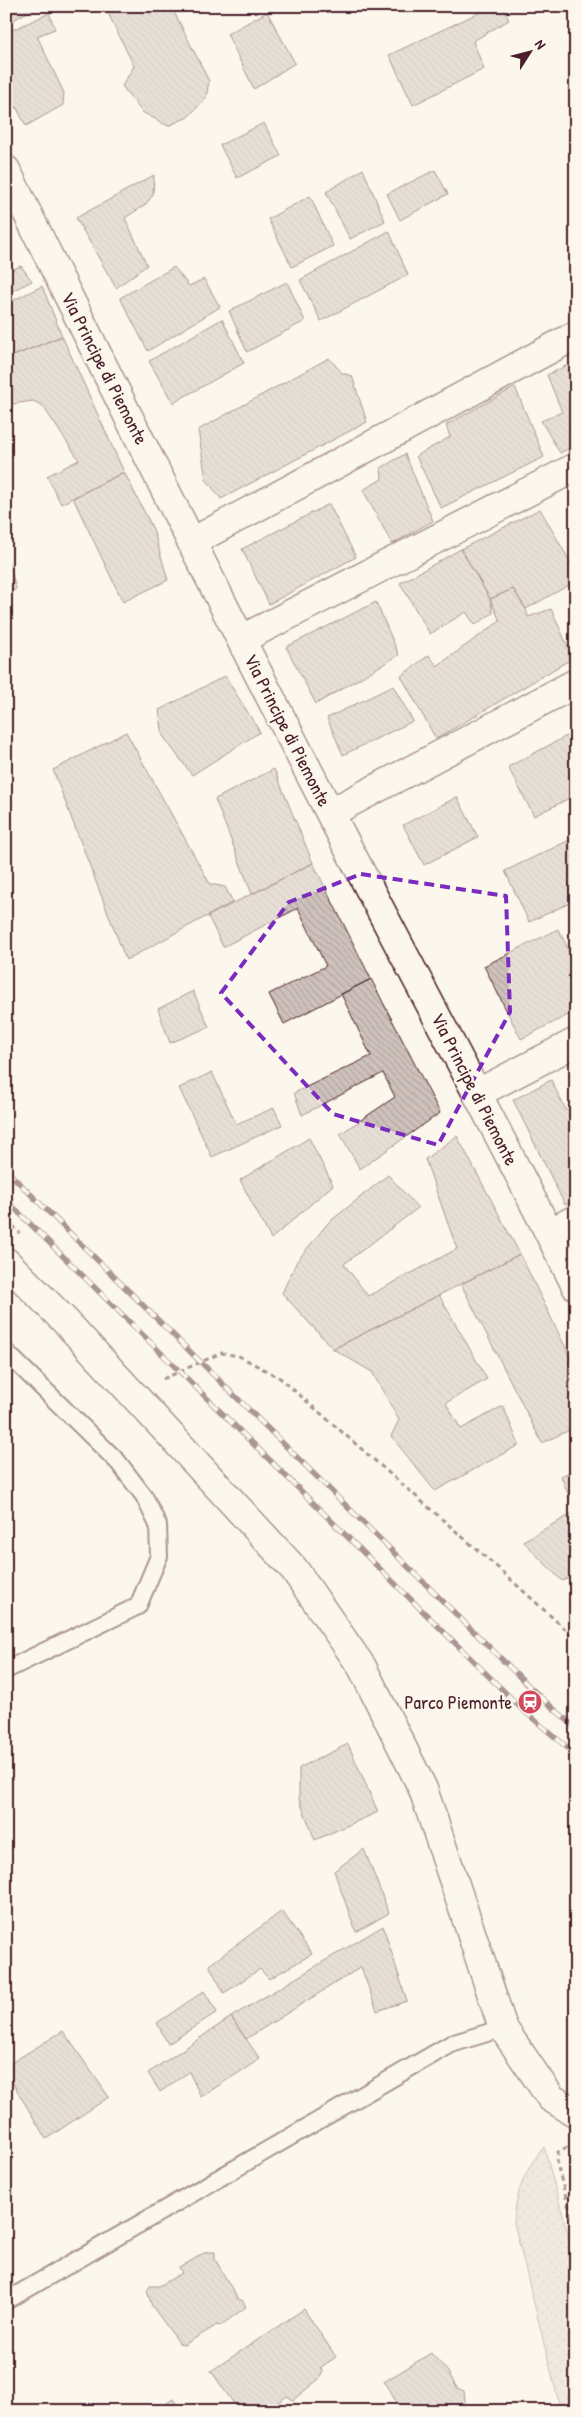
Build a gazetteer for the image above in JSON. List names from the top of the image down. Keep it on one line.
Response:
{"streets":{"street":["Via Principe di Piemonte"]},"places":{"station":["Parco Piemonte"]},"north":"top right"}
